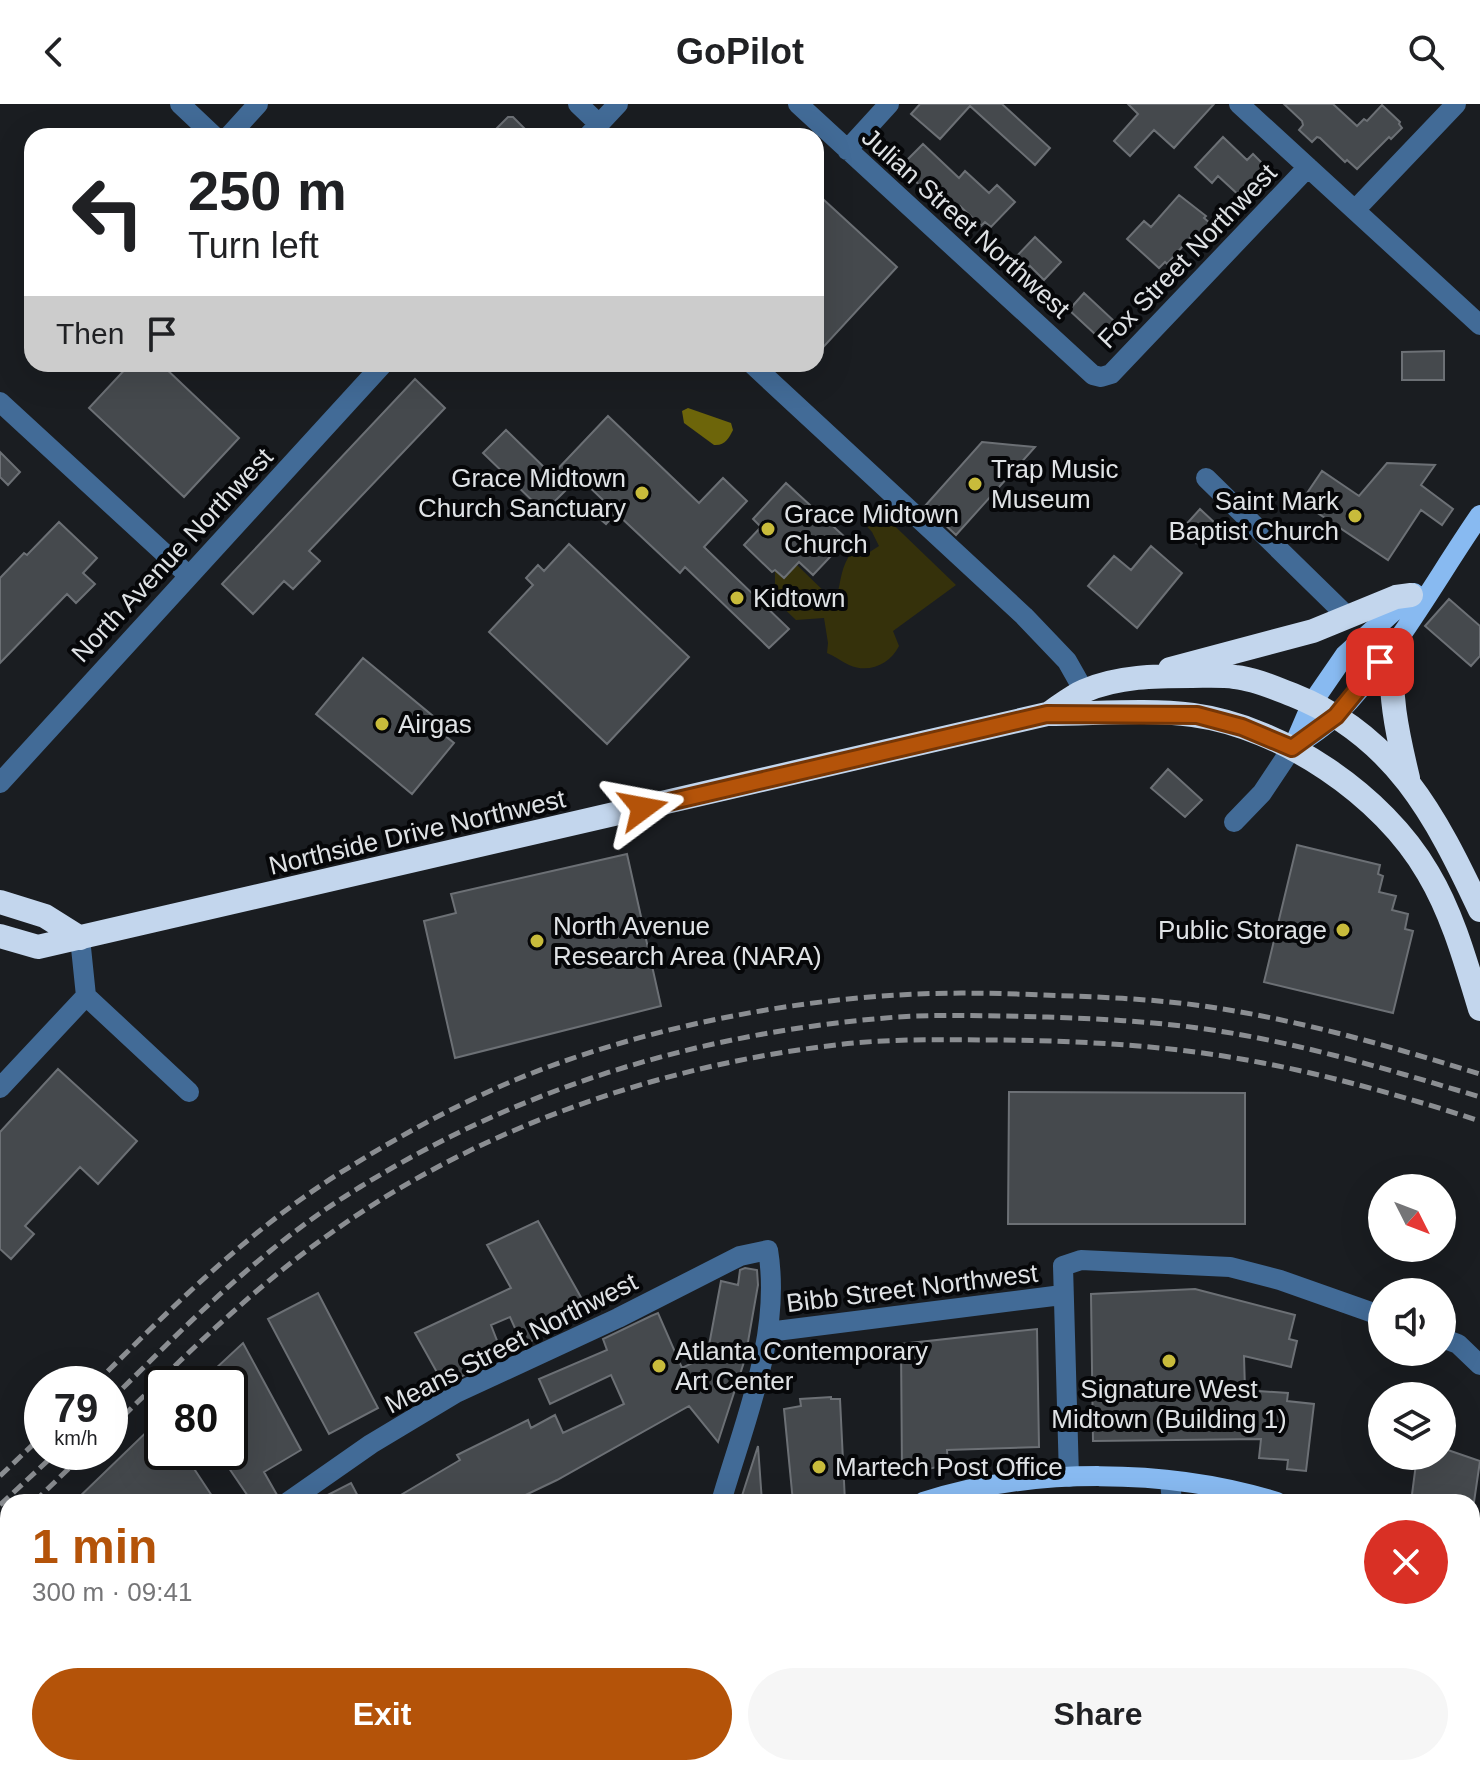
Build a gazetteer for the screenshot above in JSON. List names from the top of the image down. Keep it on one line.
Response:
{"streets":{"highway":["Northside Drive Northwest"],"street":["Julian Street Northwest","Fox Street Northwest","North Avenue Northwest","Bibb Street Northwest","Means Street Northwest"]},"crossings":[["Julian Street Northwest","Fox Street Northwest"],["Bibb Street Northwest","Means Street Northwest"]],"places":["Trap Music Museum","Grace Midtown Church Sanctuary","Saint Mark Baptist Church","Grace Midtown Church","Kidtown","Airgas","Public Storage","North Avenue Research Area (NARA)","Signature West Midtown (Building 1)","Atlanta Contemporary Art Center","Martech Post Office"],"north":"bottom right","page":{"header":"GoPilot","turn":["250 m","Turn left"],"then":"Then","speed":"79 km/h","limit":"80","heading":["1 min","300 m · 09:41"],"buttons":["Exit","Share"]}}
